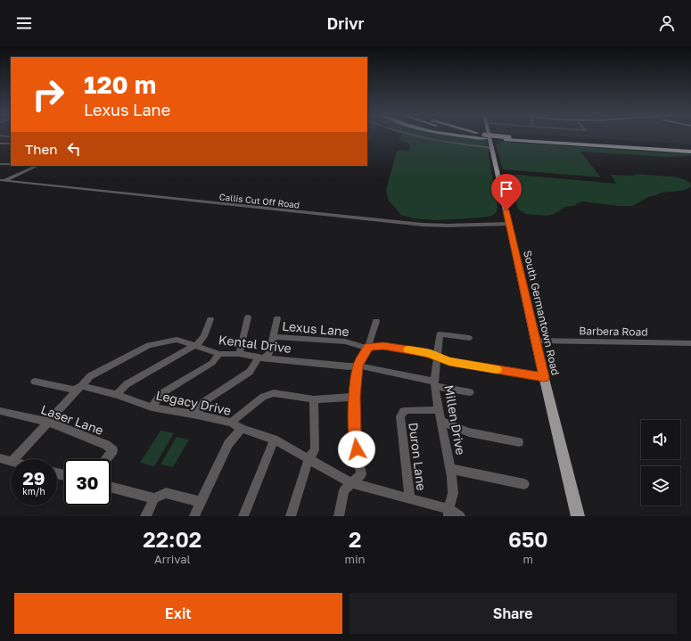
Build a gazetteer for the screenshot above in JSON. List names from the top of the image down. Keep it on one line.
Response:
{"streets":{"main road":["South Germantown Road"],"street":["Callis Cut Off Road","Lexus Lane","Barbera Road","Kental Drive","Legacy Drive","Laser Lane","Millen Drive","Duron Lane"]},"crossings":[["Callis Cut Off Road","South Germantown Road"],["South Germantown Road","Lexus Lane"],["South Germantown Road","Barbera Road"],["Lexus Lane","Millen Drive"],["Kental Drive","Legacy Drive"],["Kental Drive","Laser Lane"],["Kental Drive","Millen Drive"],["Legacy Drive","Millen Drive"],["Legacy Drive","Duron Lane"],["Millen Drive","Duron Lane"]],"page":{"header":"Drivr","turn":["120 m","Lexus Lane"],"then":"Then","speed":"29 km/h","limit":"30","eta":["22:02","Arrival","2","min","650","m"],"buttons":["Exit","Share"]}}
